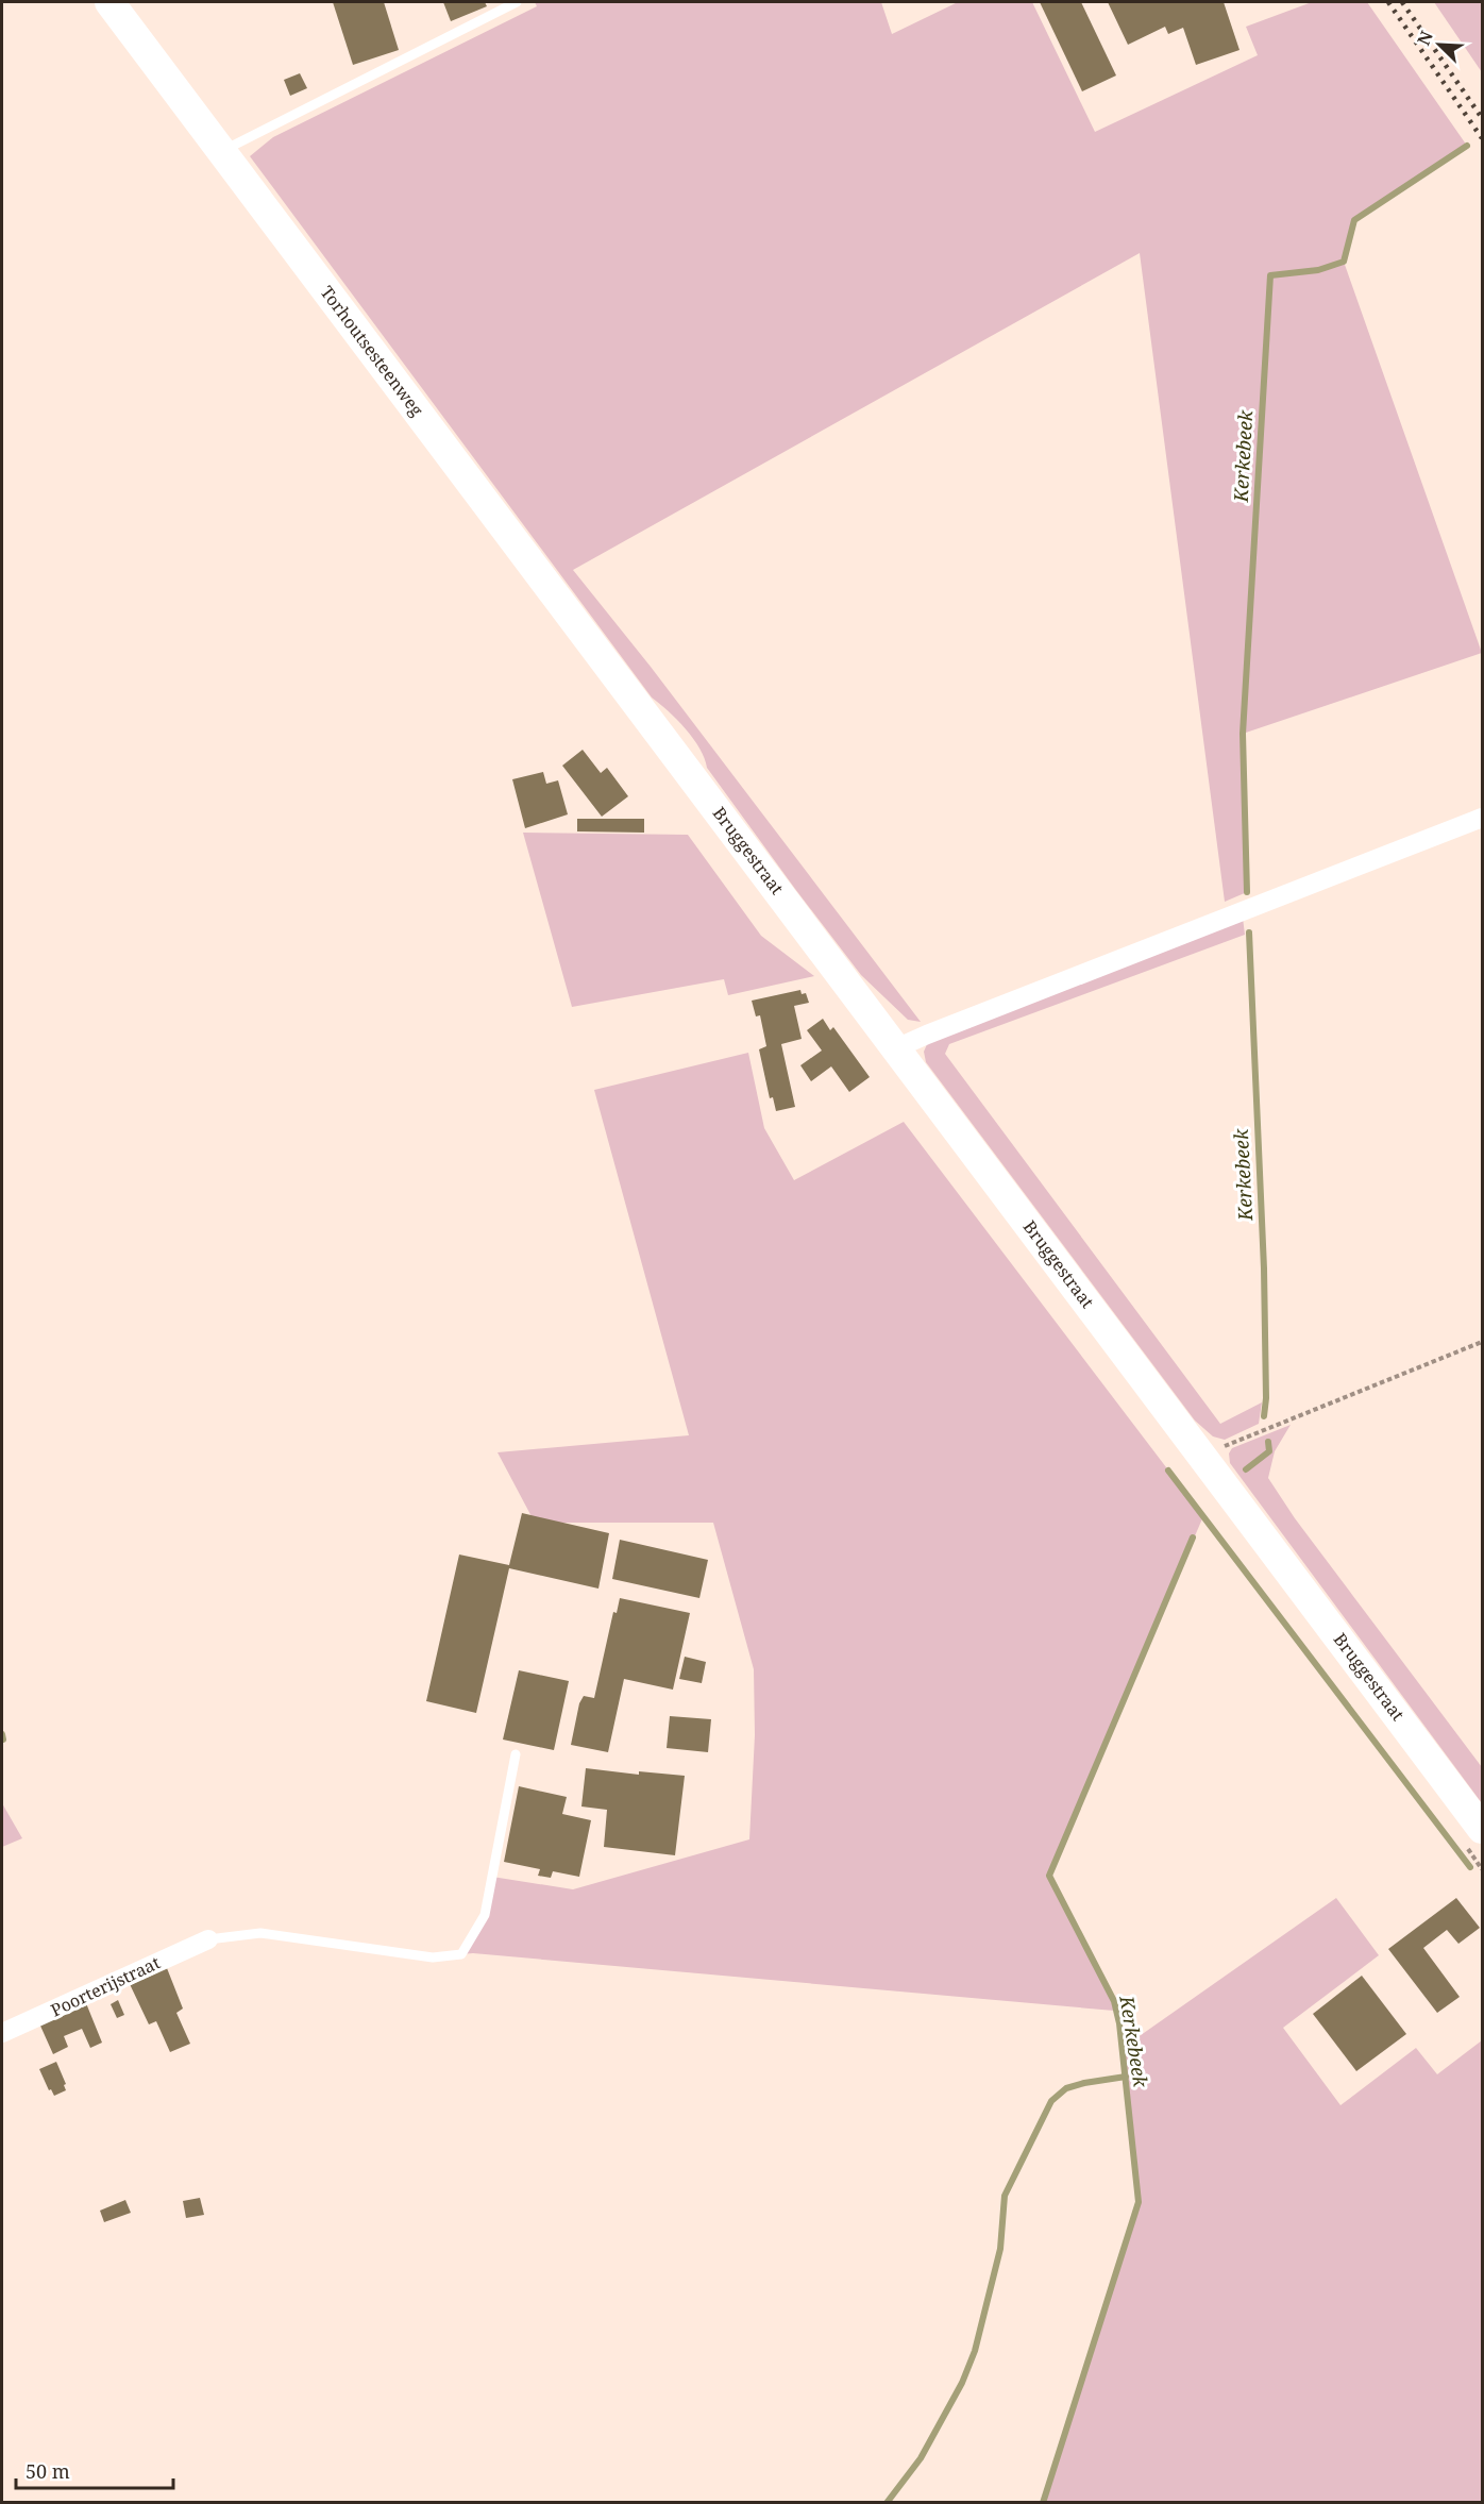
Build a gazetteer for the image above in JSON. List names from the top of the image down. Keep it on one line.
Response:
{"streets":{"main road":["Torhoutsesteenweg","Bruggestraat"],"street":["Poorterijstraat"]},"crossings":[["Torhoutsesteenweg","Bruggestraat"]],"water":["Kerkebeek"],"scale_bar":"50 m","north":"top left"}
